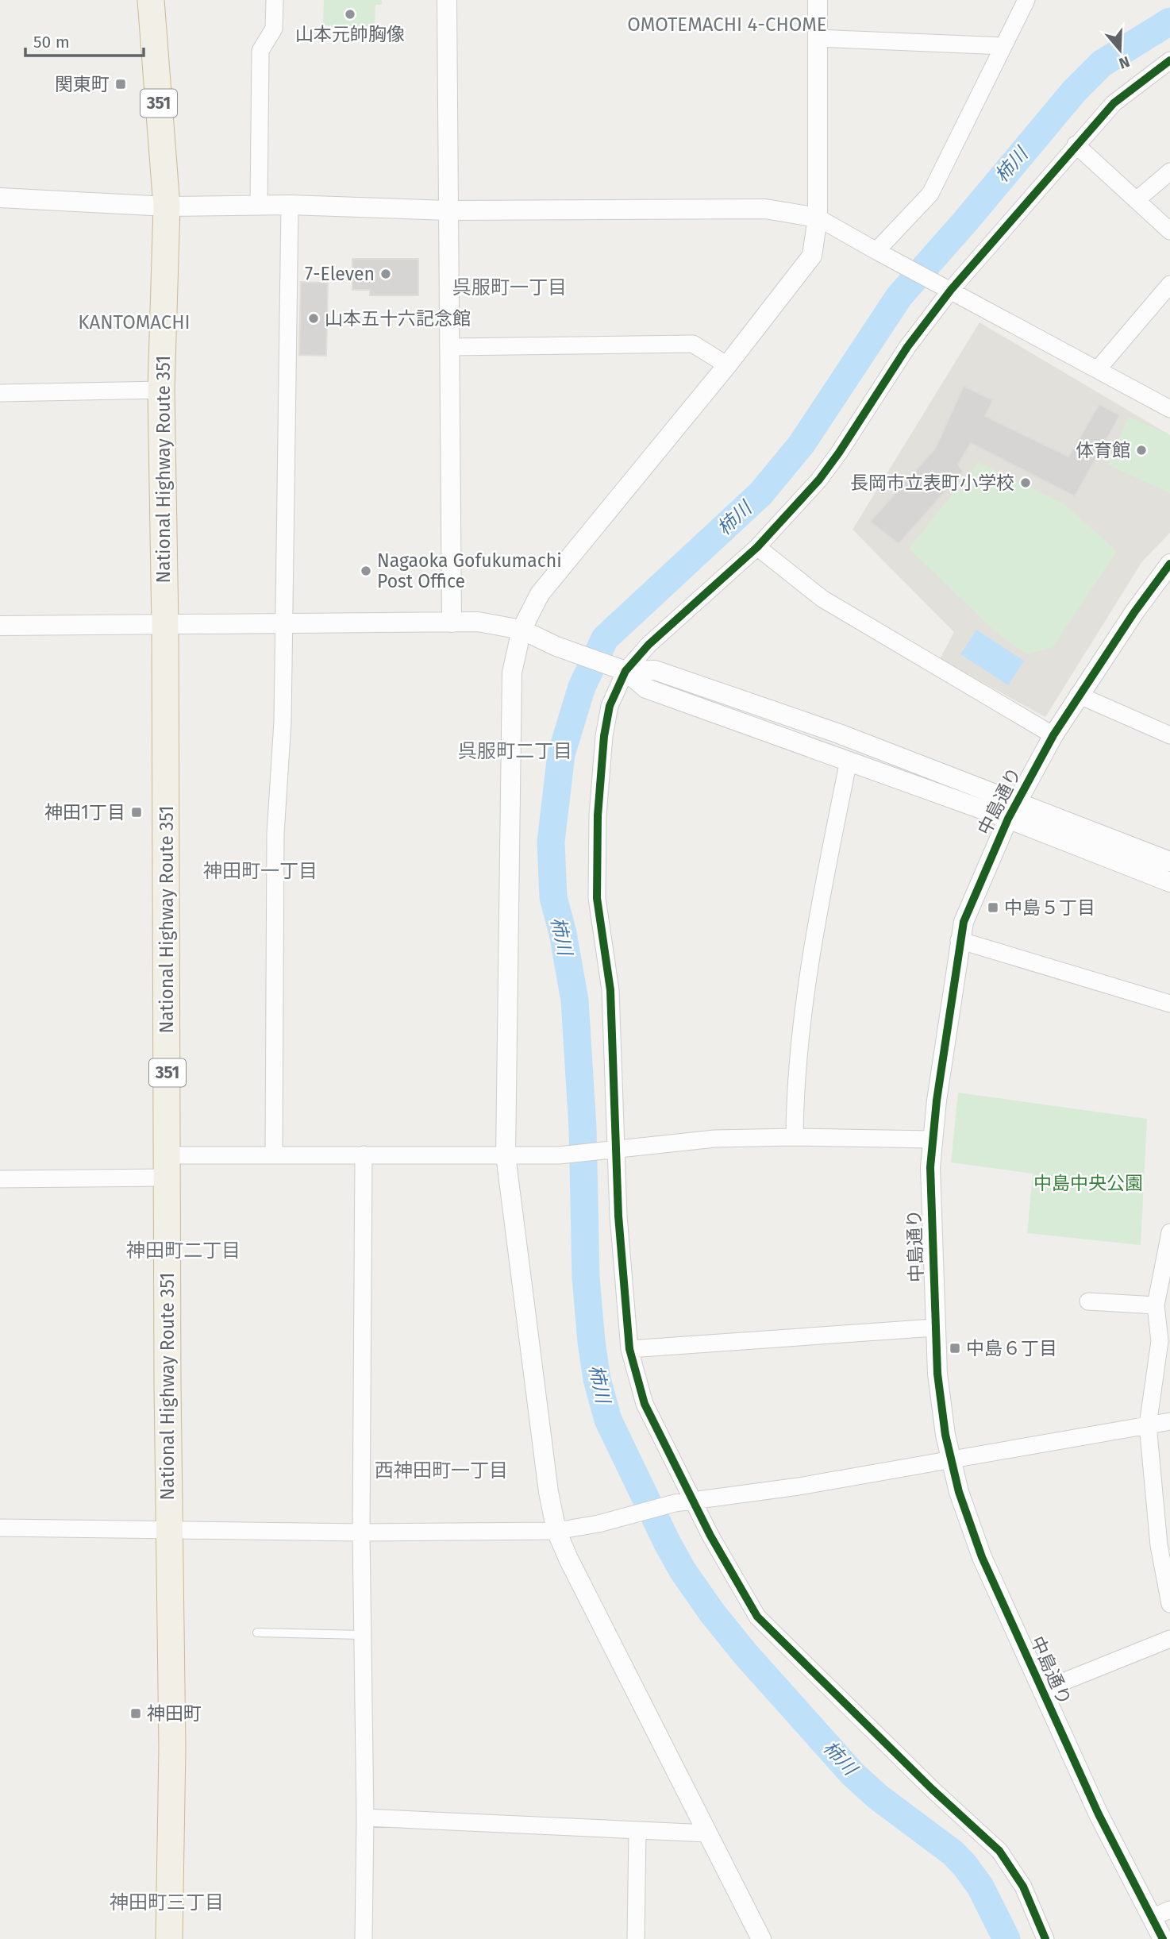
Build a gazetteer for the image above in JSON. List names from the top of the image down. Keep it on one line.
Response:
{"streets":{"highway":["351","National Highway Route 351"],"street":["中島通り"]},"districts":["OMOTEMACHI 4-CHOME","呉服町一丁目","KANTOMACHI","呉服町二丁目","神田町一丁目","神田町二丁目","西神田町一丁目","神田町三丁目"],"water":["柿川"],"parks":["中島中央公園"],"places":{"other":["山本元帥胸像","7-Eleven","山本五十六記念館","体育館","長岡市立表町小学校","Nagaoka Gofukumachi Post Office"],"transit":["関東町","神田1丁目","中島５丁目","中島６丁目","神田町"]},"scale_bar":"50 m","north":"bottom"}
